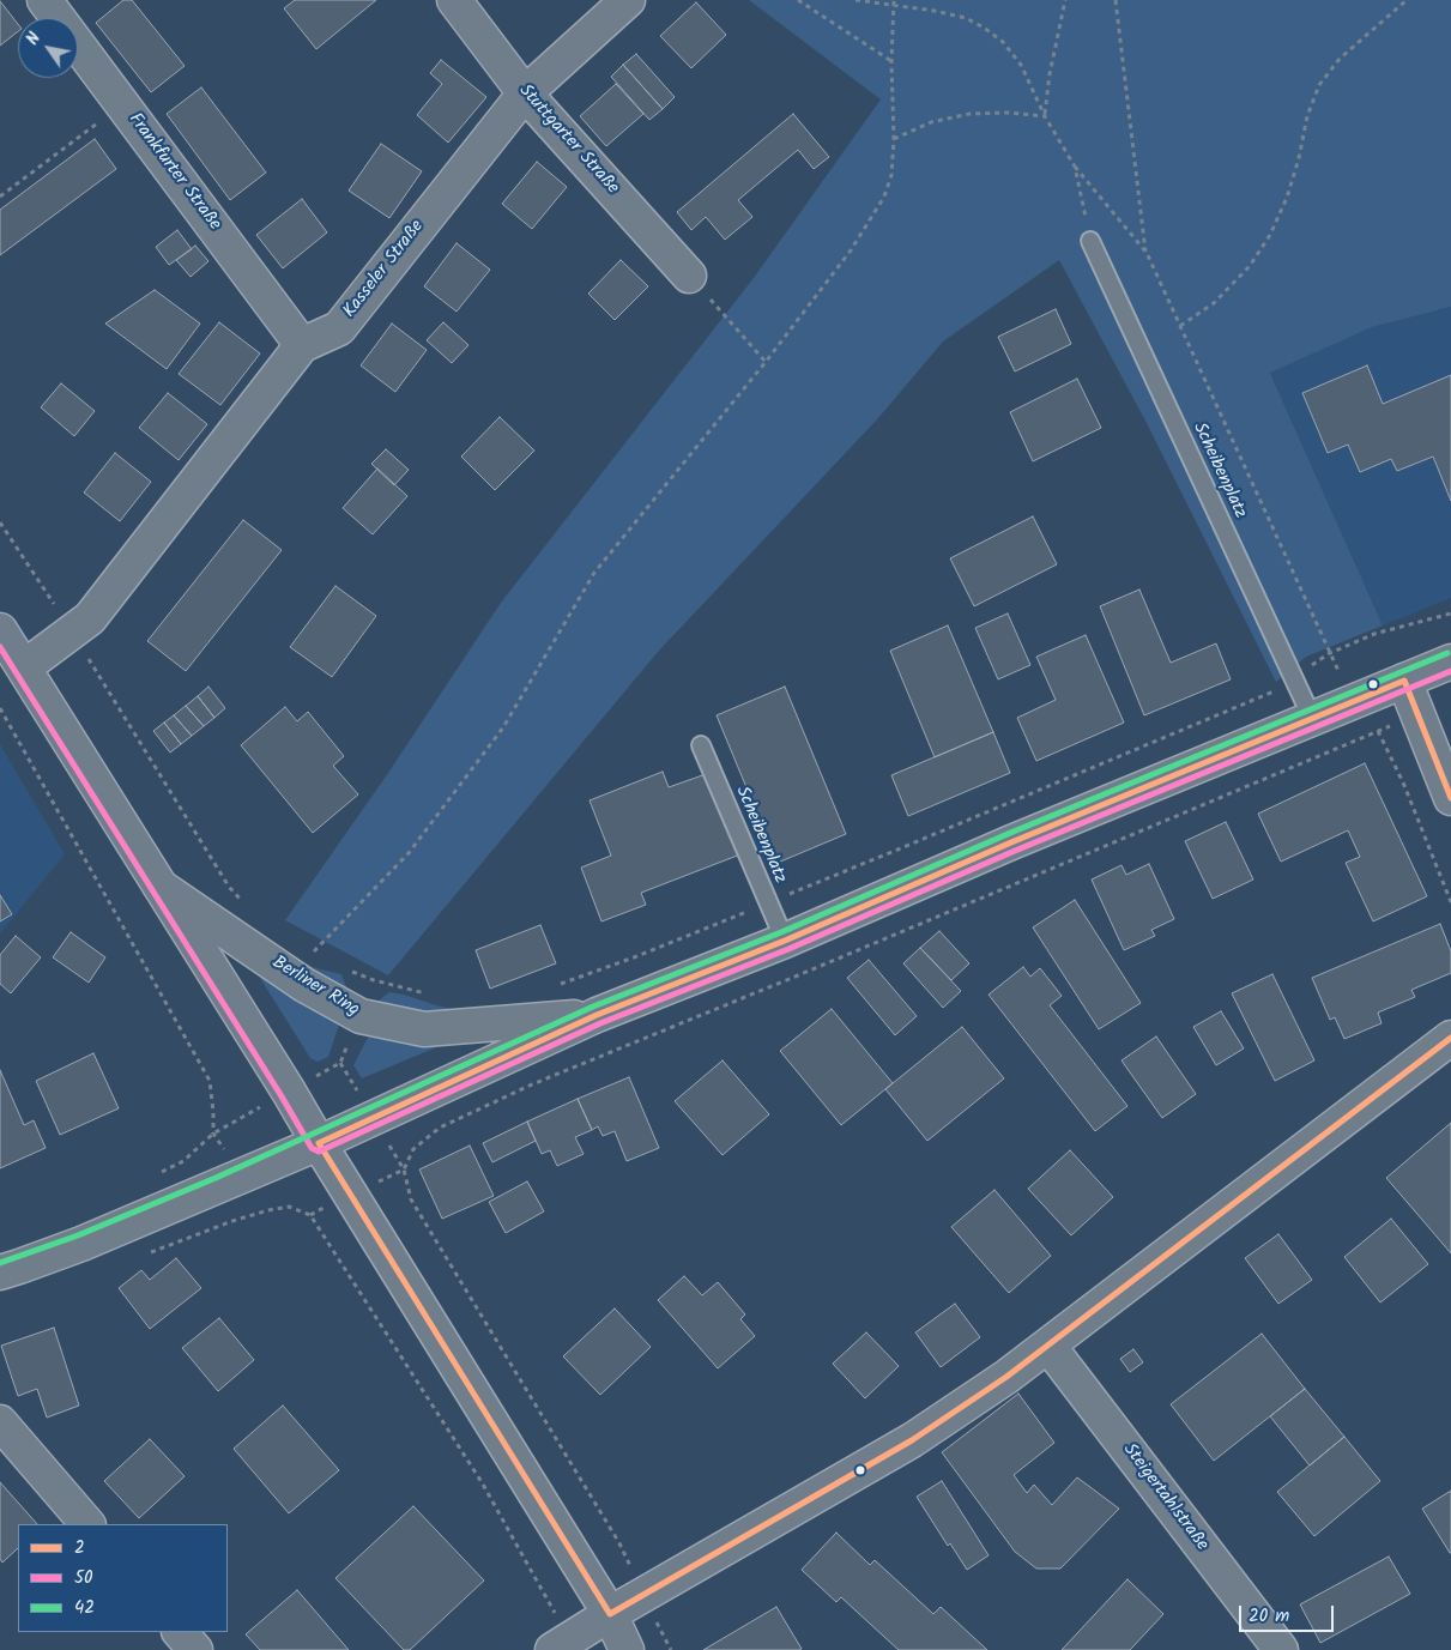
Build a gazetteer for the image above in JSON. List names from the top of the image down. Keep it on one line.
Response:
{"streets":{"street":["Stuttgarter Straße","Frankfurter Straße","Kasseler Straße","Berliner Ring","Steigertahlstraße"],"lane":["Scheibenplatz"]},"crossings":[["Stuttgarter Straße","Kasseler Straße"],["Frankfurter Straße","Kasseler Straße"],["Kasseler Straße","Berliner Ring"]],"lines":["transit line 50","transit line 42","transit line 2"],"legend":["2","50","42"],"scale_bar":"20 m","north":"top left"}
